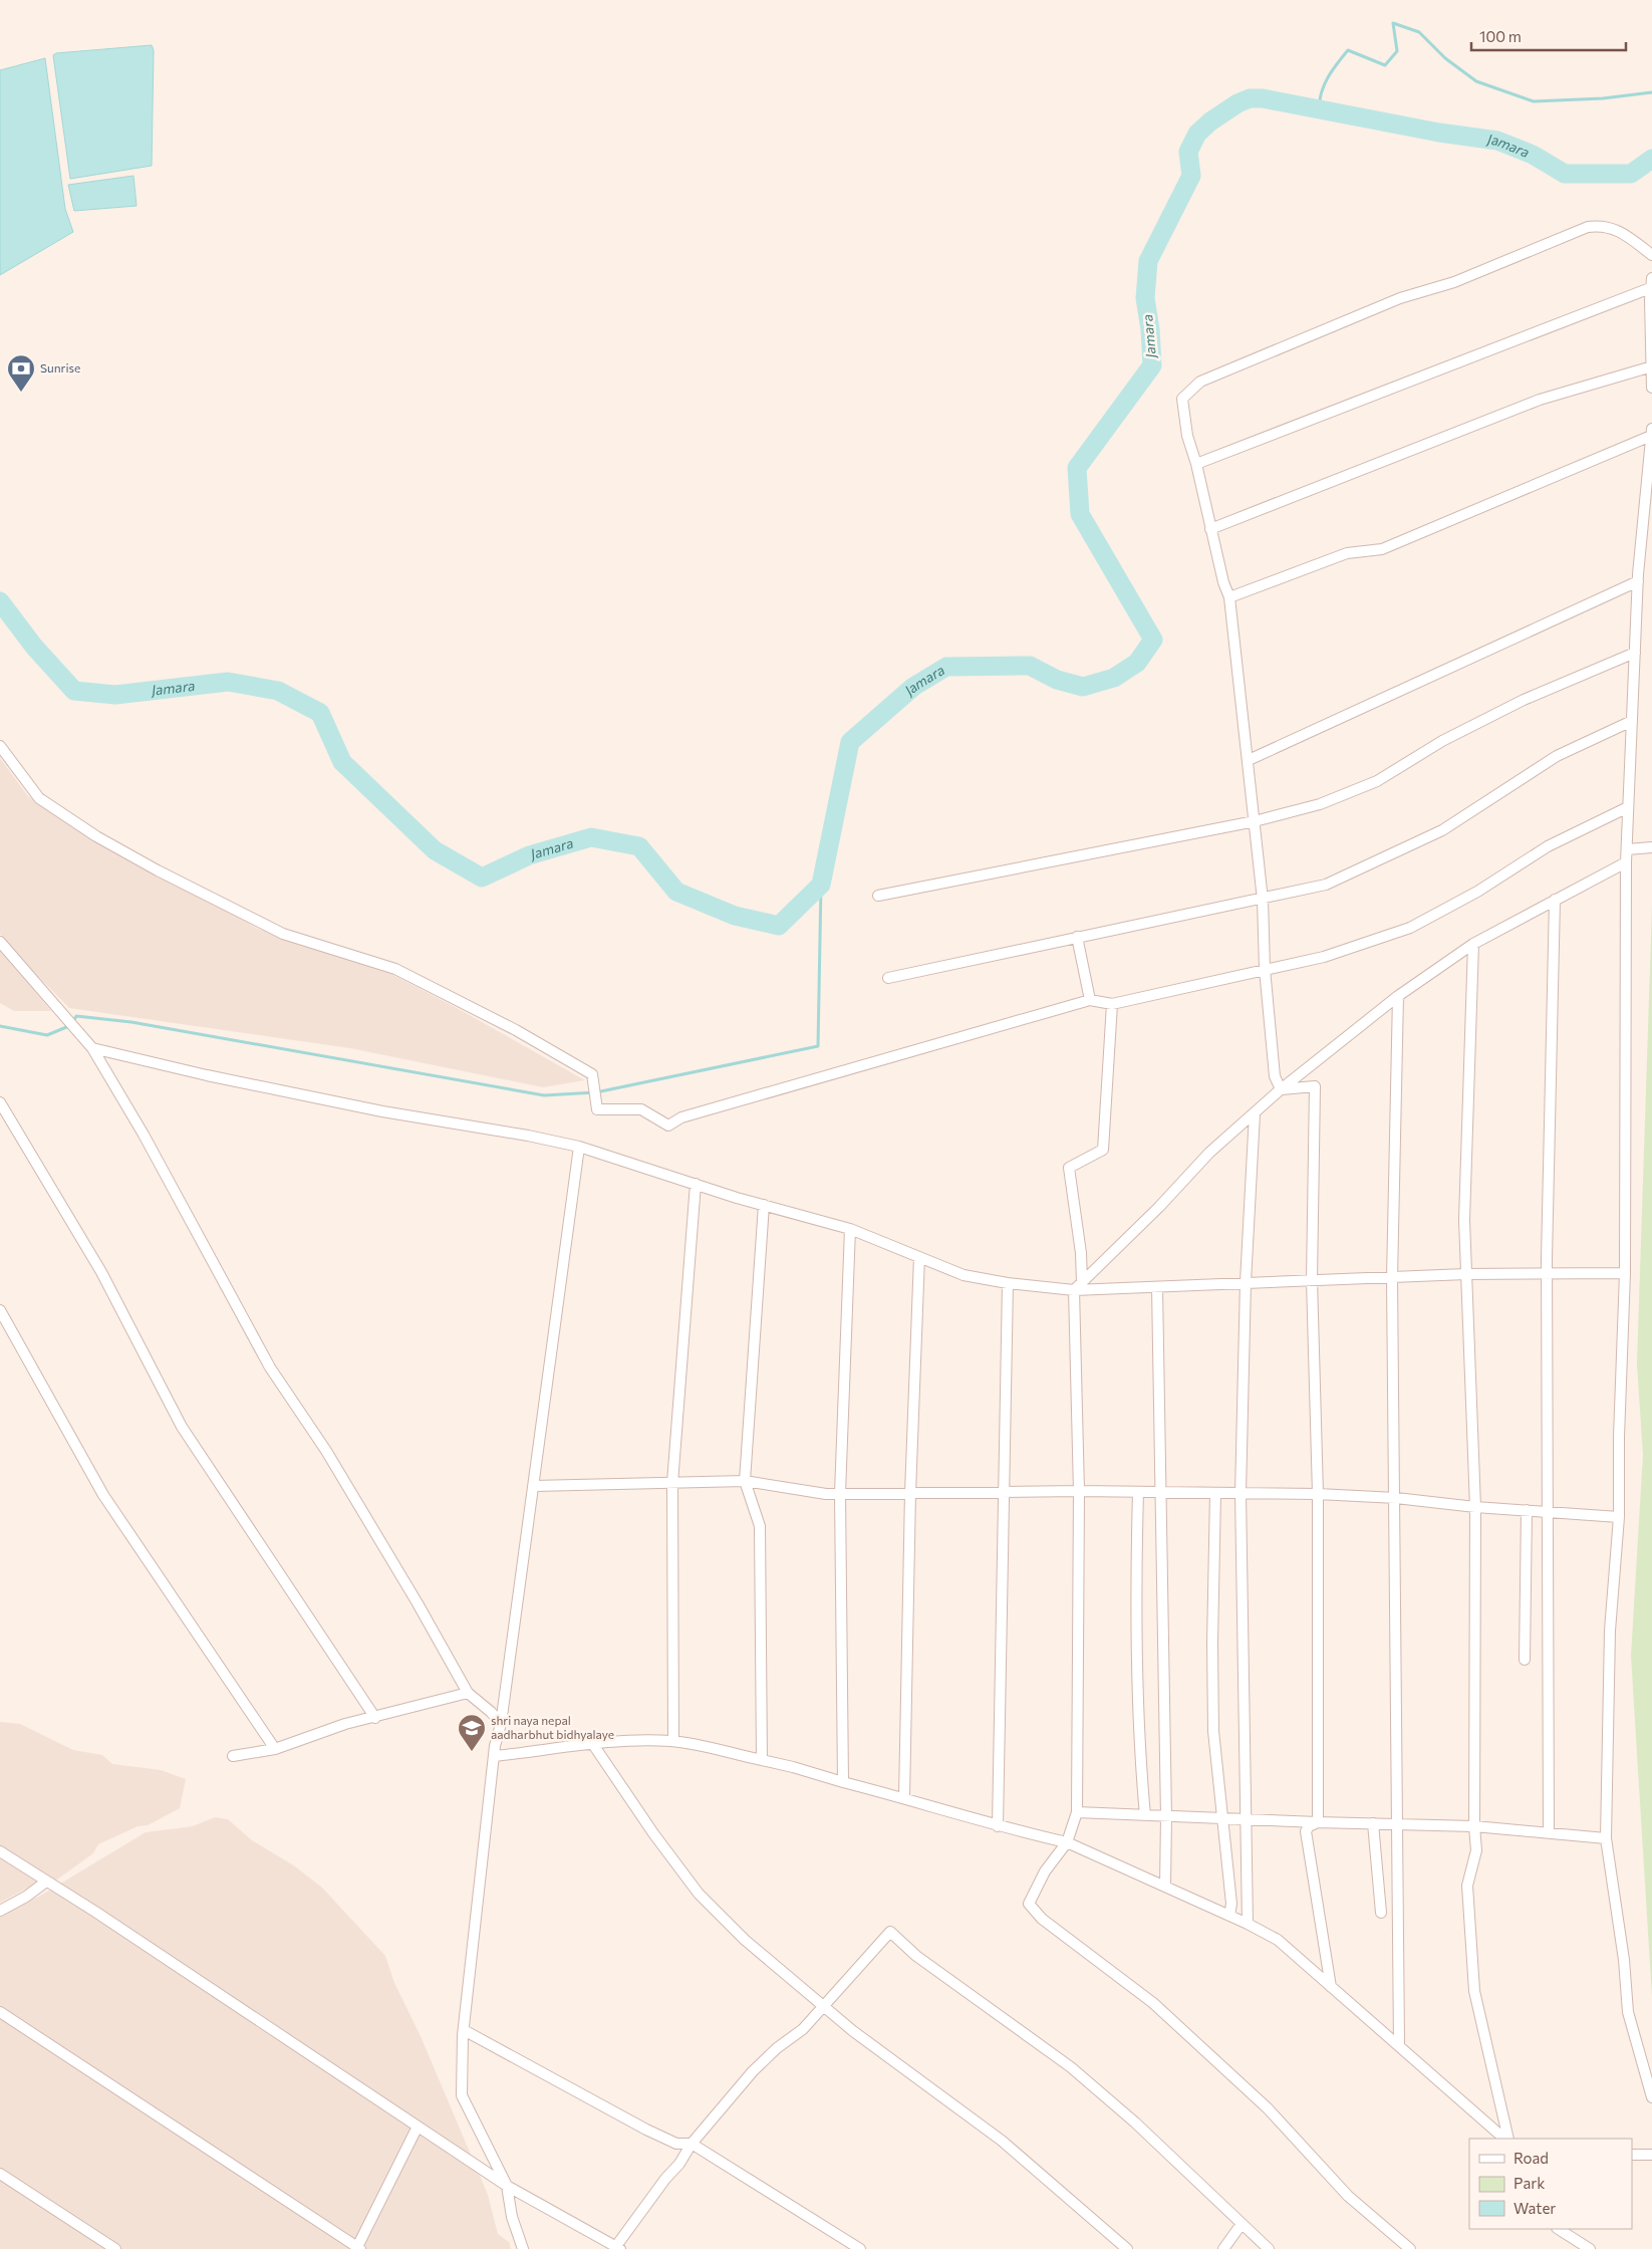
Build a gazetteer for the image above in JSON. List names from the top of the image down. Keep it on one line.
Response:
{"water":["Jamara"],"places":{"bank":["Sunrise"],"school or university":["shri naya nepal aadharbhut bidhyalaye"]},"legend":["Road","Park","Water"],"scale_bar":"100 m"}
